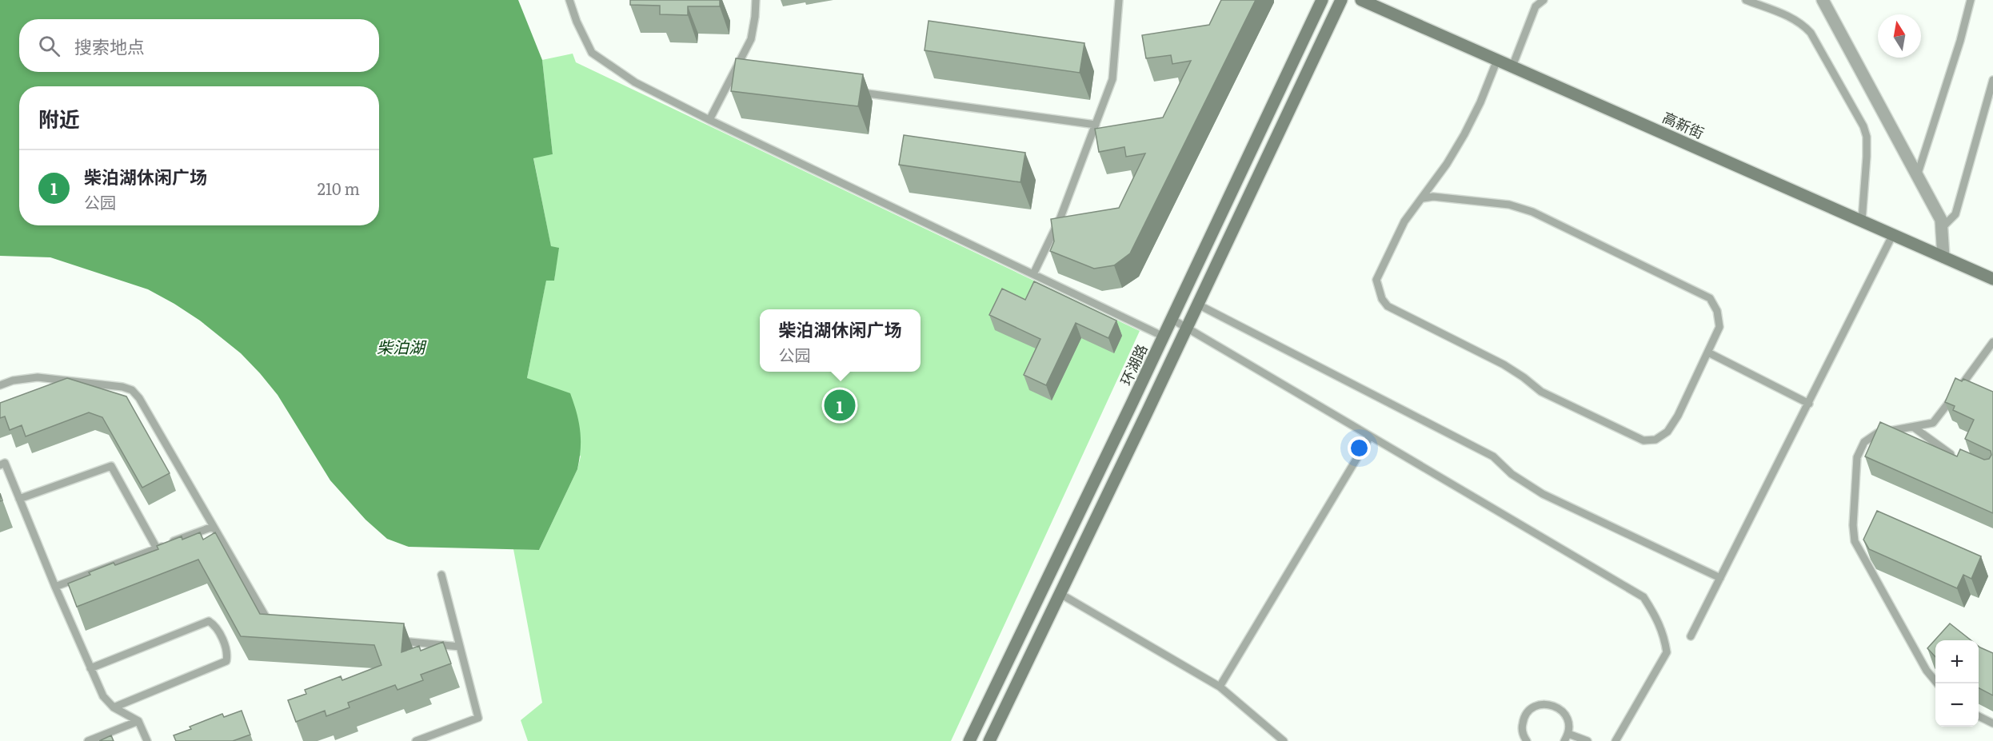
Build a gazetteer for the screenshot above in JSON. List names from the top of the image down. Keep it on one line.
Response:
{"streets":{"street":["高新街","环湖路"]},"water":["柴泊湖"],"north":"top","page":{"search":"搜索地点","heading":"附近","list":[{"mark":"1","name":"柴泊湖休闲广场","note":"公园","value":"210 m"}],"popup":["柴泊湖休闲广场","公园"],"pins":"1","map_buttons":["+","−"]}}
